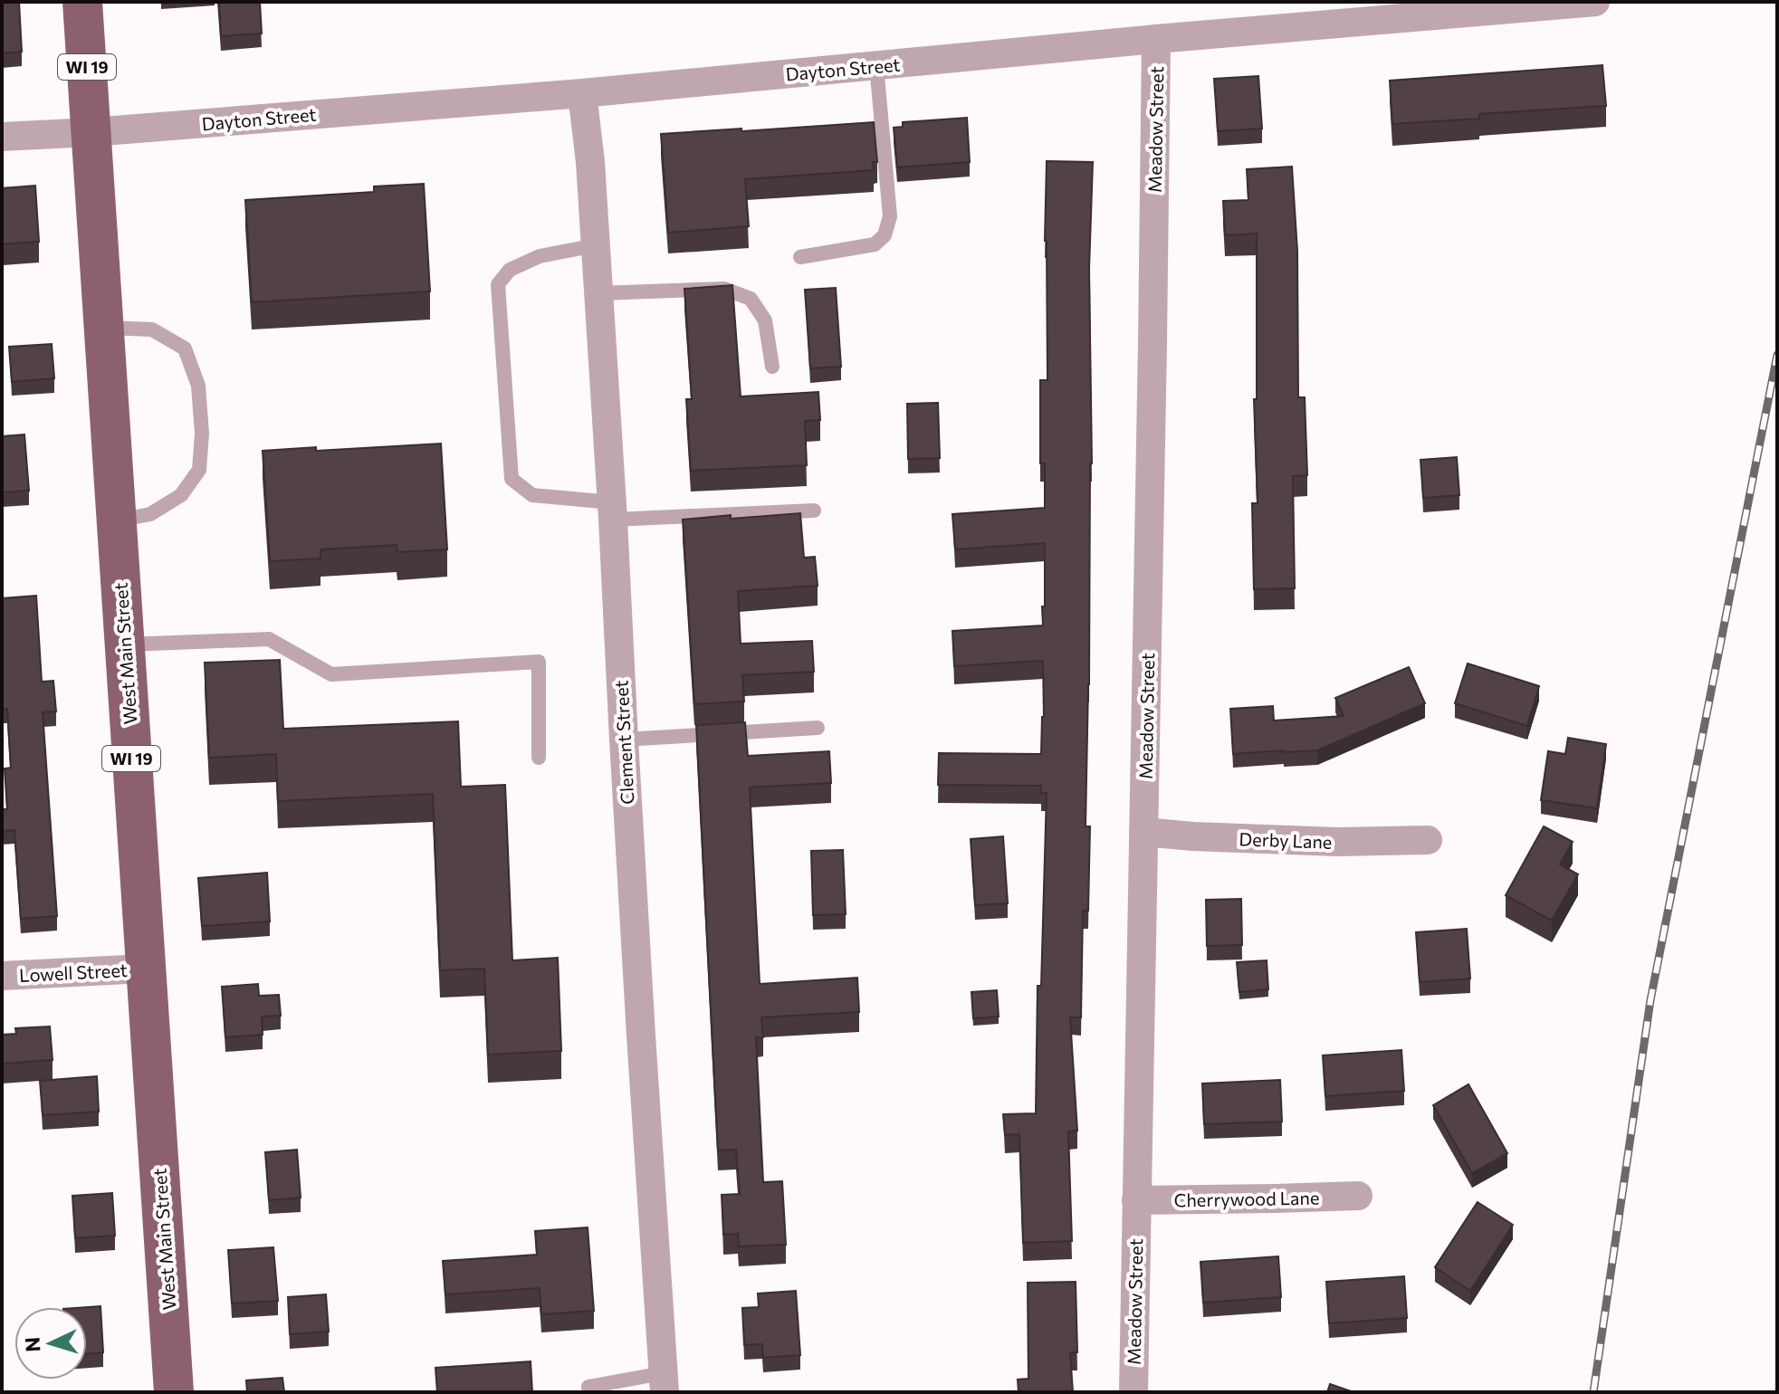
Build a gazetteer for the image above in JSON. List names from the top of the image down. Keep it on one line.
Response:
{"streets":{"main road":["WI 19","West Main Street"],"street":["Dayton Street","Meadow Street","Clement Street","Derby Lane","Lowell Street","Cherrywood Lane"]},"crossings":[["Dayton Street","Meadow Street"],["Dayton Street","West Main Street"],["Dayton Street","Clement Street"],["Meadow Street","Derby Lane"],["Meadow Street","Cherrywood Lane"],["West Main Street","Lowell Street"]],"north":"left"}
